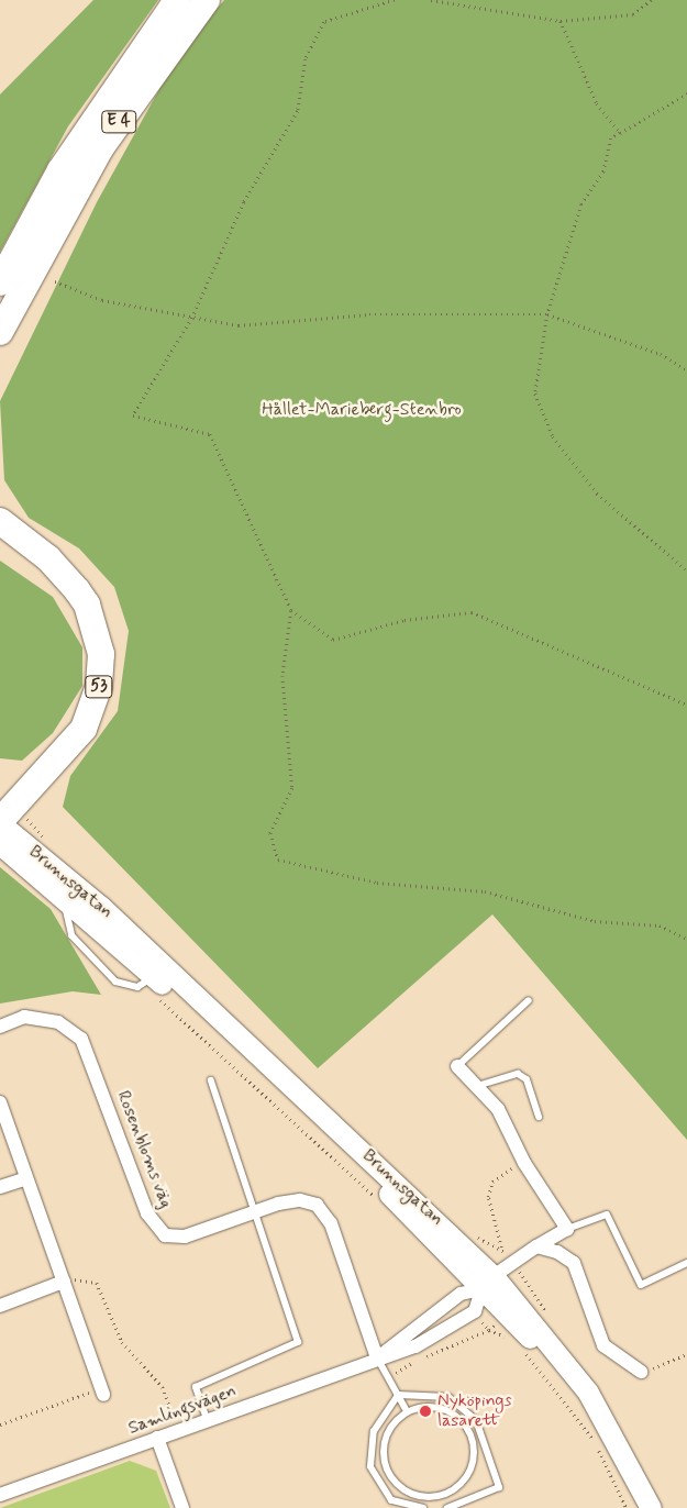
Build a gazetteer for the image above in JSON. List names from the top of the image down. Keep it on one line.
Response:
{"streets":{"highway":["E 4","53"],"main road":["Brunnsgatan"],"street":["Rosenbloms väg","Samlingsvägen"]},"crossings":[["53","Brunnsgatan"],["Brunnsgatan","Samlingsvägen"],["Rosenbloms väg","Samlingsvägen"]],"parks":["Hållet-Marieberg-Stenbro"],"places":["Nyköpings lasarett"]}
